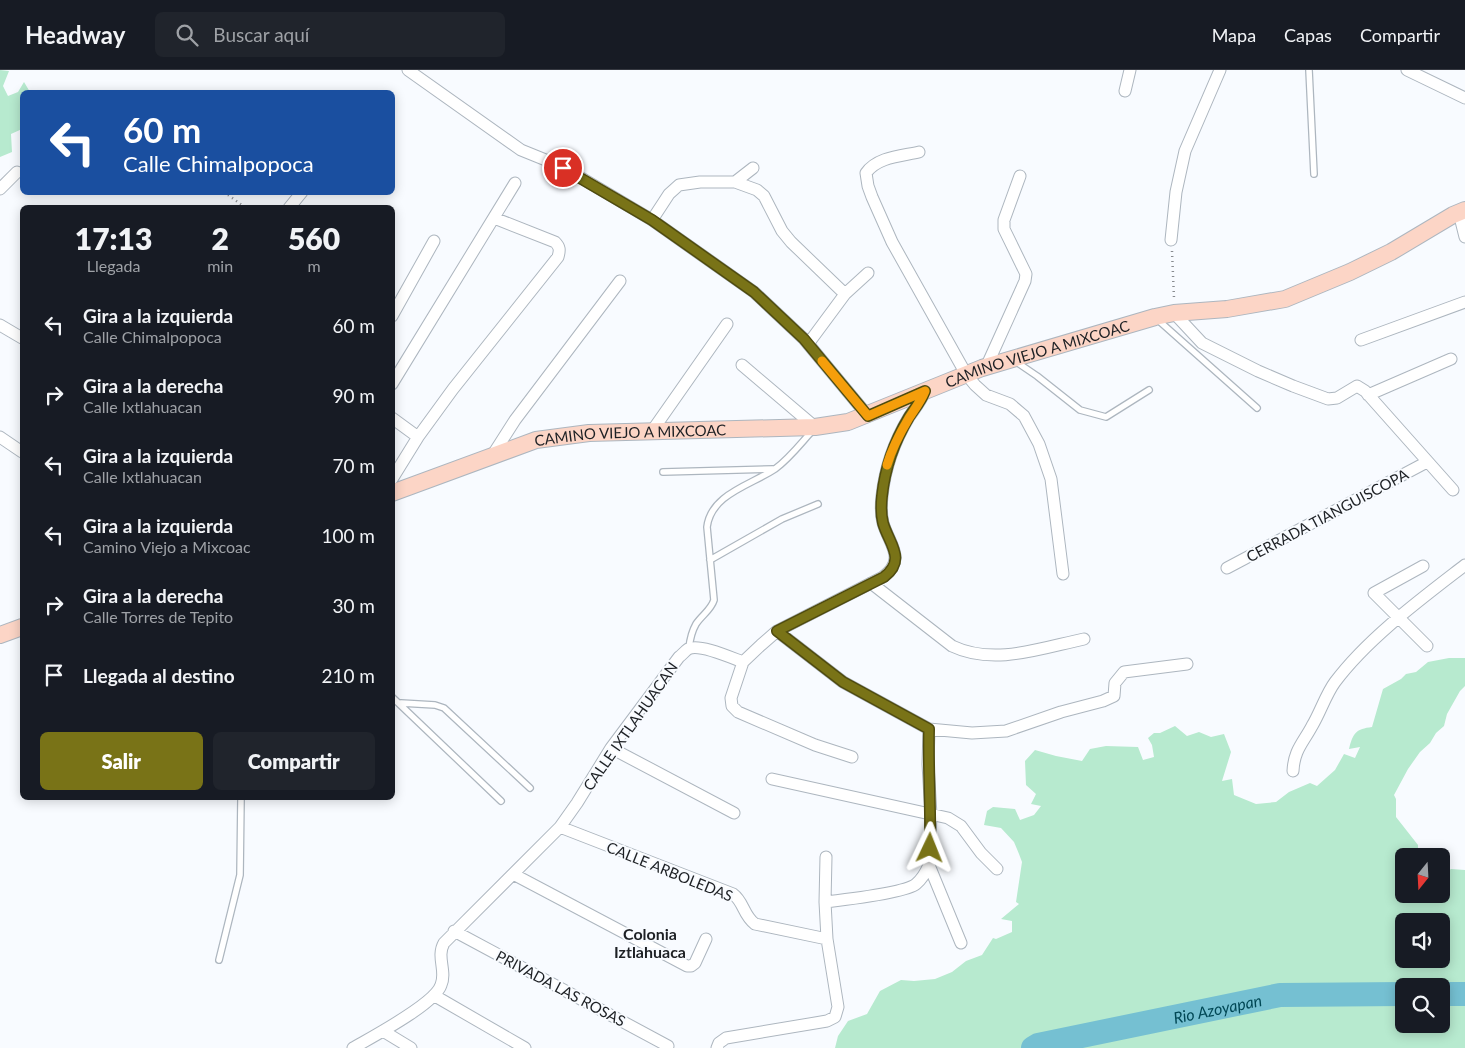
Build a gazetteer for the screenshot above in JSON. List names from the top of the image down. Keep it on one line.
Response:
{"streets":{"main road":["CAMINO VIEJO A MIXCOAC"],"street":["CERRADA TIANGUISCOPA","CALLE IXTLAHUACAN","CALLE ARBOLEDAS","PRIVADA LAS ROSAS"]},"crossings":[["CALLE IXTLAHUACAN","CALLE ARBOLEDAS"],["CALLE IXTLAHUACAN","PRIVADA LAS ROSAS"]],"districts":["Colonia Iztlahuaca"],"water":["Rio Azoyapan"],"north":"bottom","page":{"header":"Headway","search":"Buscar aquí","nav":["Mapa","Capas","Compartir"],"turn":["60 m","Calle Chimalpopoca"],"eta":["17:13","Llegada","2","min","560","m"],"list":[{"name":"Gira a la izquierda","note":"Calle Chimalpopoca","value":"60 m"},{"name":"Gira a la derecha","note":"Calle Ixtlahuacan","value":"90 m"},{"name":"Gira a la izquierda","note":"Calle Ixtlahuacan","value":"70 m"},{"name":"Gira a la izquierda","note":"Camino Viejo a Mixcoac","value":"100 m"},{"name":"Gira a la derecha","note":"Calle Torres de Tepito","value":"30 m"},{"name":"Llegada al destino","value":"210 m"}],"buttons":["Salir","Compartir"]}}
